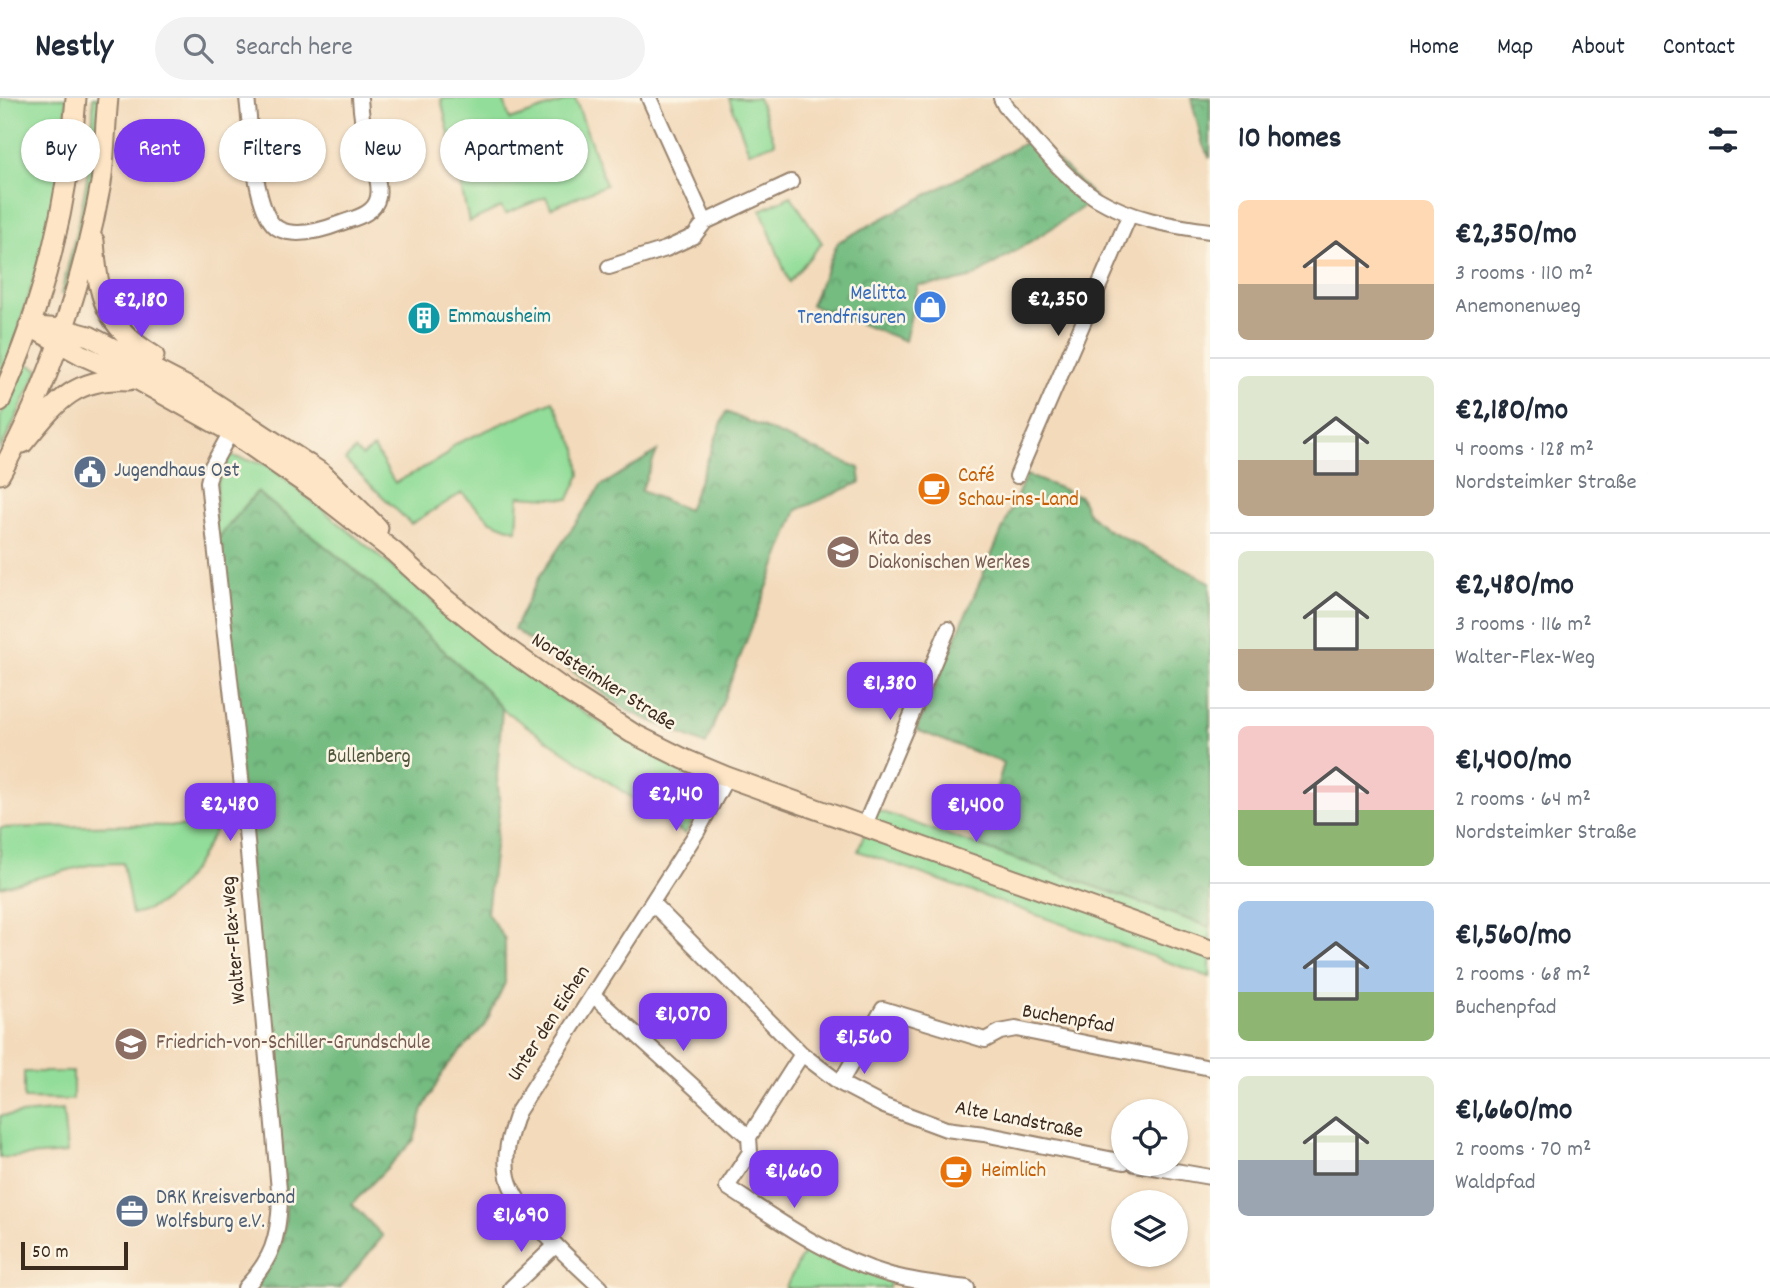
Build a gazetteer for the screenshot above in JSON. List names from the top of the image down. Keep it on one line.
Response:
{"streets":{"street":["Nordsteimker Straße","Walter-Flex-Weg","Buchenpfad","Unter den Eichen","Alte Landstraße"]},"crossings":[["Nordsteimker Straße","Walter-Flex-Weg"],["Nordsteimker Straße","Unter den Eichen"],["Buchenpfad","Alte Landstraße"],["Unter den Eichen","Alte Landstraße"]],"parks":["Bullenberg"],"places":{"shop":["Melitta Trendfrisuren"],"building":["Emmausheim"],"public building":["Jugendhaus Ost"],"cafe":["Café Schau-ins-Land","Heimlich"],"school or university":["Kita des Diakonischen Werkes","Friedrich-von-Schiller-Grundschule"],"office":["DRK Kreisverband Wolfsburg e.V."]},"scale_bar":"50 m","page":{"header":"Nestly","search":"Search here","nav":["Home","Map","About","Contact"],"heading":"10 homes","chip":["Buy","Rent","Filters","New","Apartment"],"list":[{"name":"€2,350/mo","note":"3 rooms · 110 m² · Anemonenweg"},{"name":"€2,180/mo","note":"4 rooms · 128 m² · Nordsteimker Straße"},{"name":"€2,480/mo","note":"3 rooms · 116 m² · Walter-Flex-Weg"},{"name":"€1,400/mo","note":"2 rooms · 64 m² · Nordsteimker Straße"},{"name":"€1,560/mo","note":"2 rooms · 68 m² · Buchenpfad"},{"name":"€1,660/mo","note":"2 rooms · 70 m² · Waldpfad"}],"price":["€2,350","€2,180","€1,380","€2,140","€2,480","€1,400","€1,070","€1,560","€1,660","€1,690"],"scale":"50 m"}}
